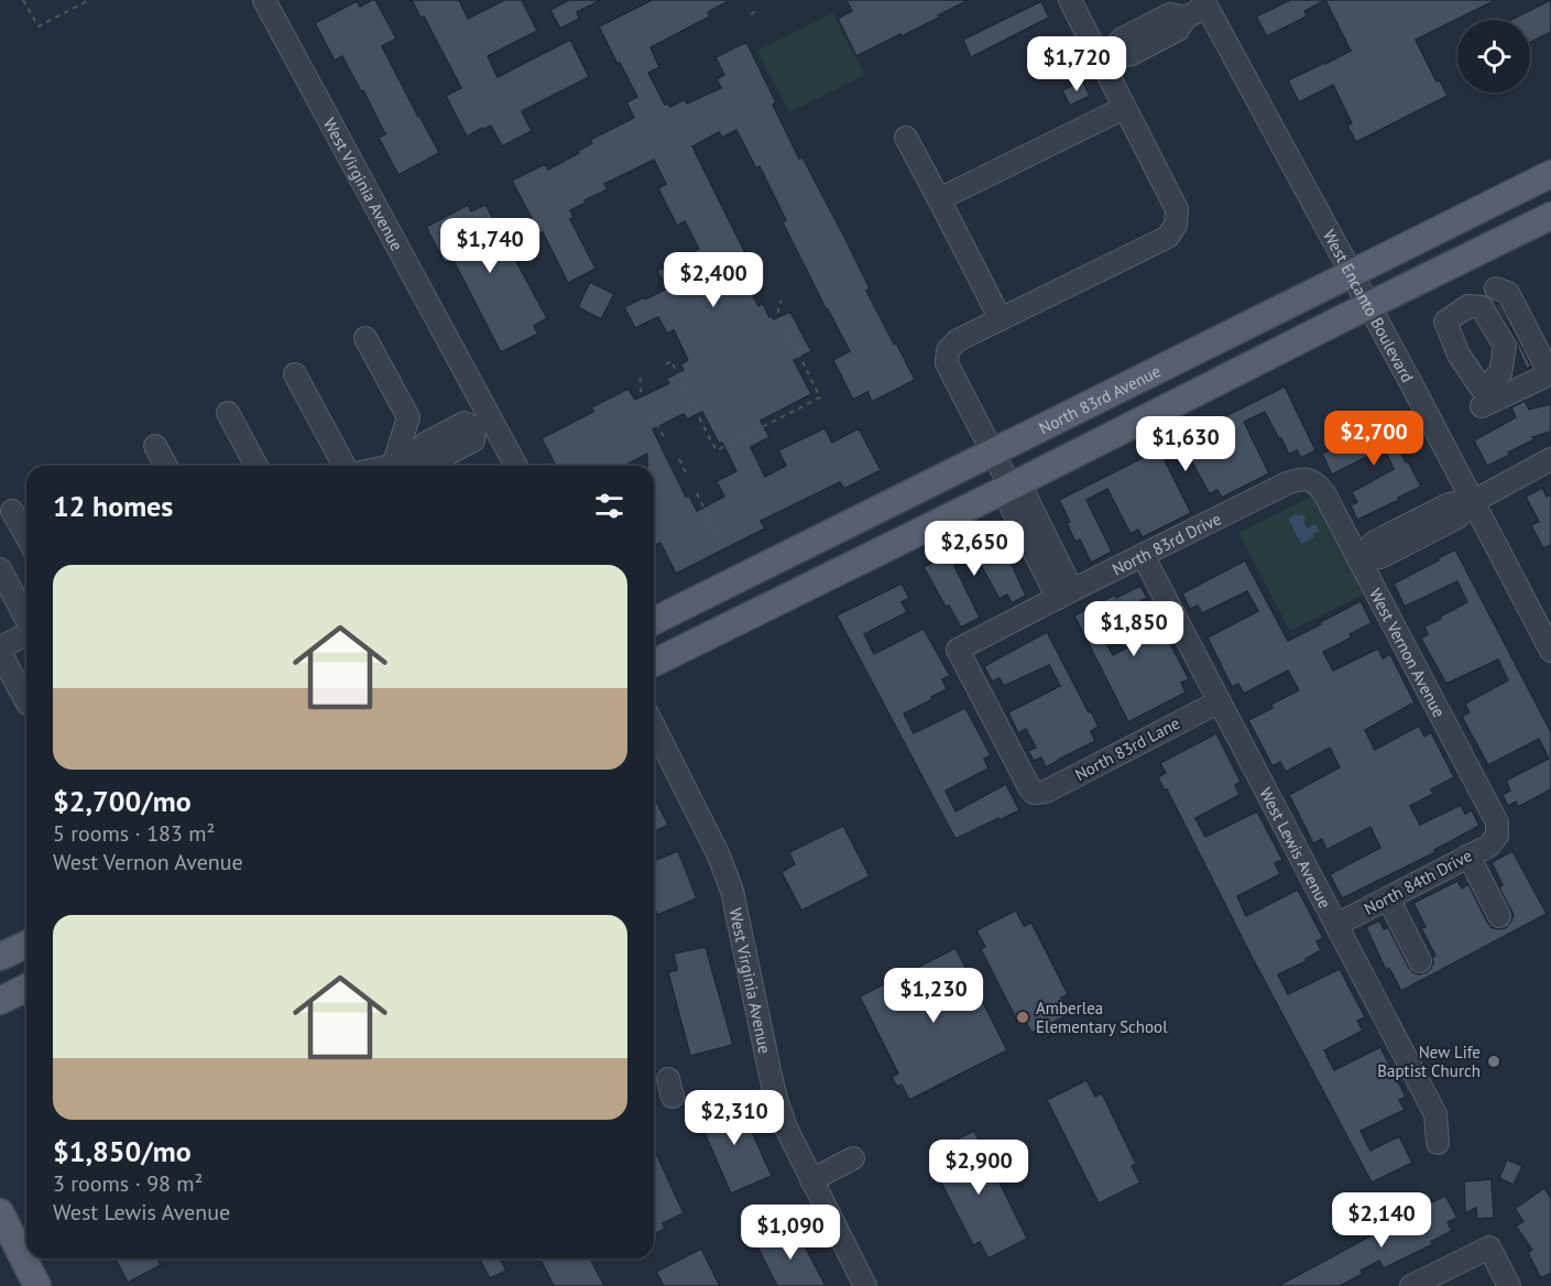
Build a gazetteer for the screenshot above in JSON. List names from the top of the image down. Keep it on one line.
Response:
{"streets":{"main road":["North 83rd Avenue"],"street":["West Virginia Avenue","West Encanto Boulevard","North 83rd Drive","West Vernon Avenue","North 83rd Lane","West Lewis Avenue","North 84th Drive"]},"crossings":[["West Encanto Boulevard","North 83rd Avenue"],["North 83rd Drive","West Vernon Avenue"],["North 83rd Drive","North 83rd Lane"],["North 83rd Drive","West Lewis Avenue"],["West Vernon Avenue","North 84th Drive"],["North 83rd Lane","West Lewis Avenue"],["West Lewis Avenue","North 84th Drive"]],"places":["Amberlea Elementary School","New Life Baptist Church"],"page":{"price":["$1,720","$1,740","$2,400","$2,700","$1,630","$2,650","$1,850","$1,230","$2,310","$2,900","$2,140","$1,090"],"heading":"12 homes","list":[{"name":"$2,700/mo","note":"5 rooms · 183 m² · West Vernon Avenue"},{"name":"$1,850/mo","note":"3 rooms · 98 m² · West Lewis Avenue"}]}}
